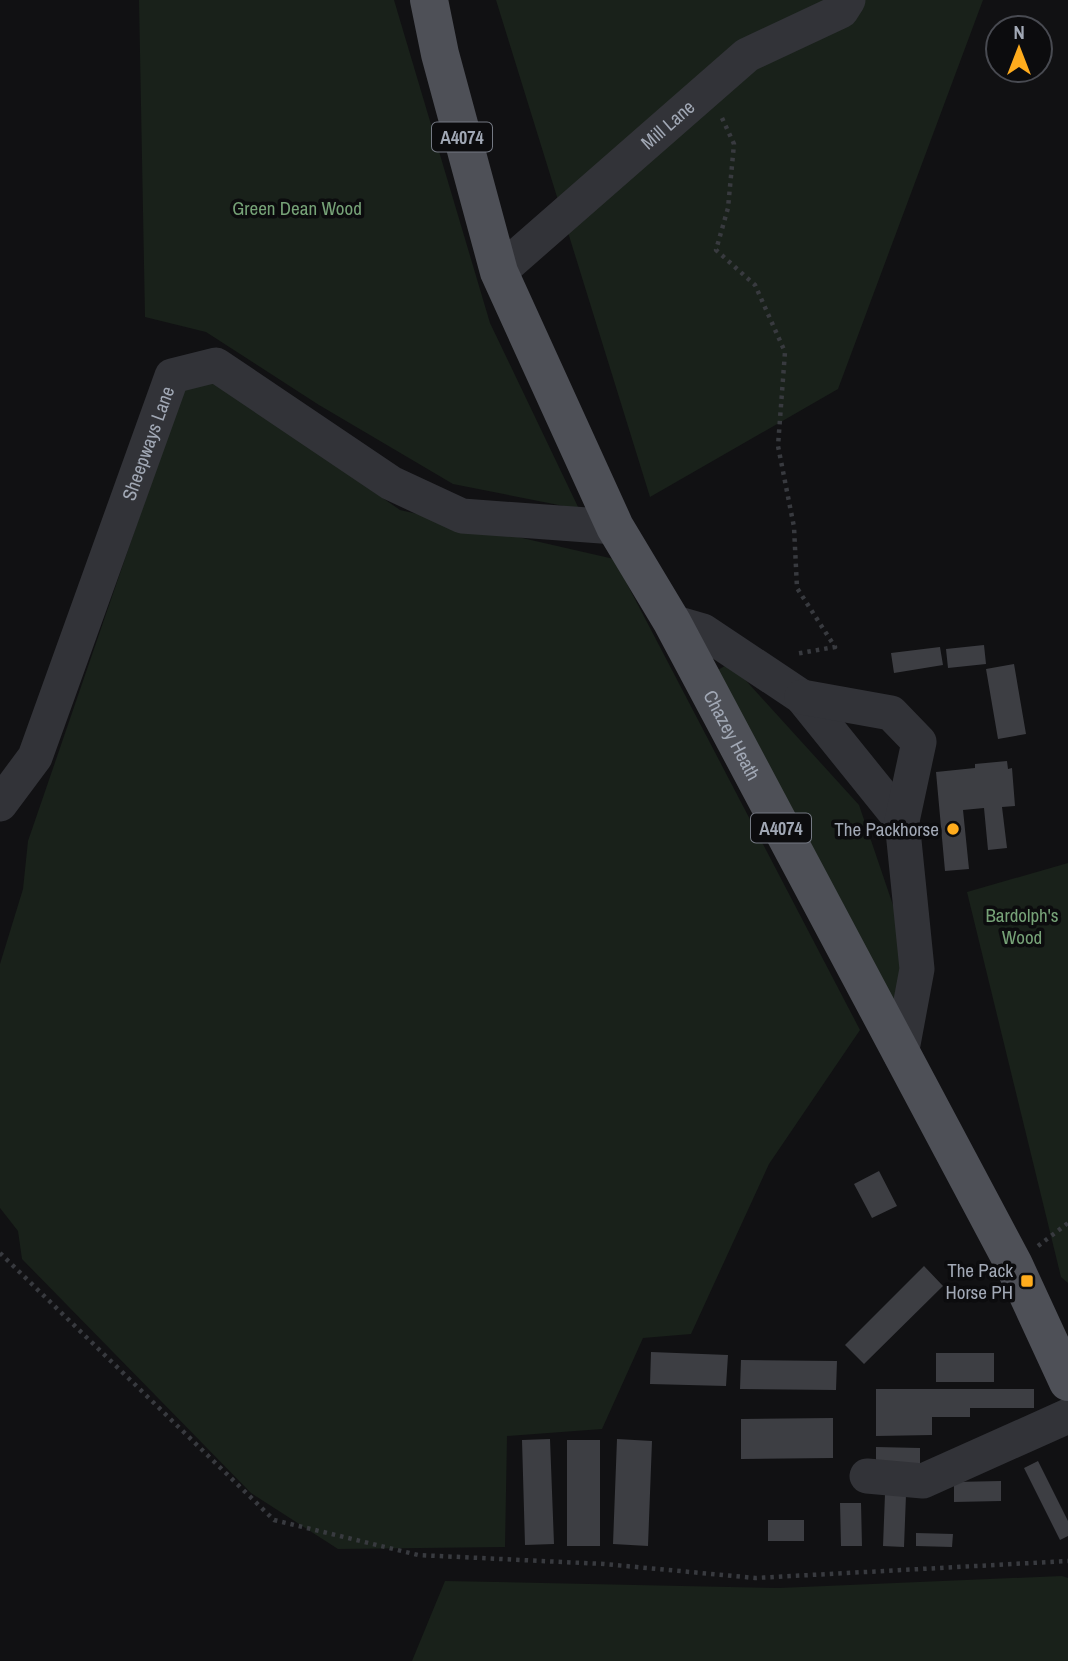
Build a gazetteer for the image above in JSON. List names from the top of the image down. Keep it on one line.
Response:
{"streets":{"main road":["A4074","Chazey Heath"],"street":["Mill Lane","Sheepways Lane"]},"crossings":[["Mill Lane","A4074"],["Mill Lane","Chazey Heath"],["A4074","Chazey Heath"],["Sheepways Lane","Chazey Heath"]],"parks":["Green Dean Wood","Bardolph's Wood"],"places":{"other":["The Packhorse"],"transit":["The Pack Horse PH"]},"north":"top"}
